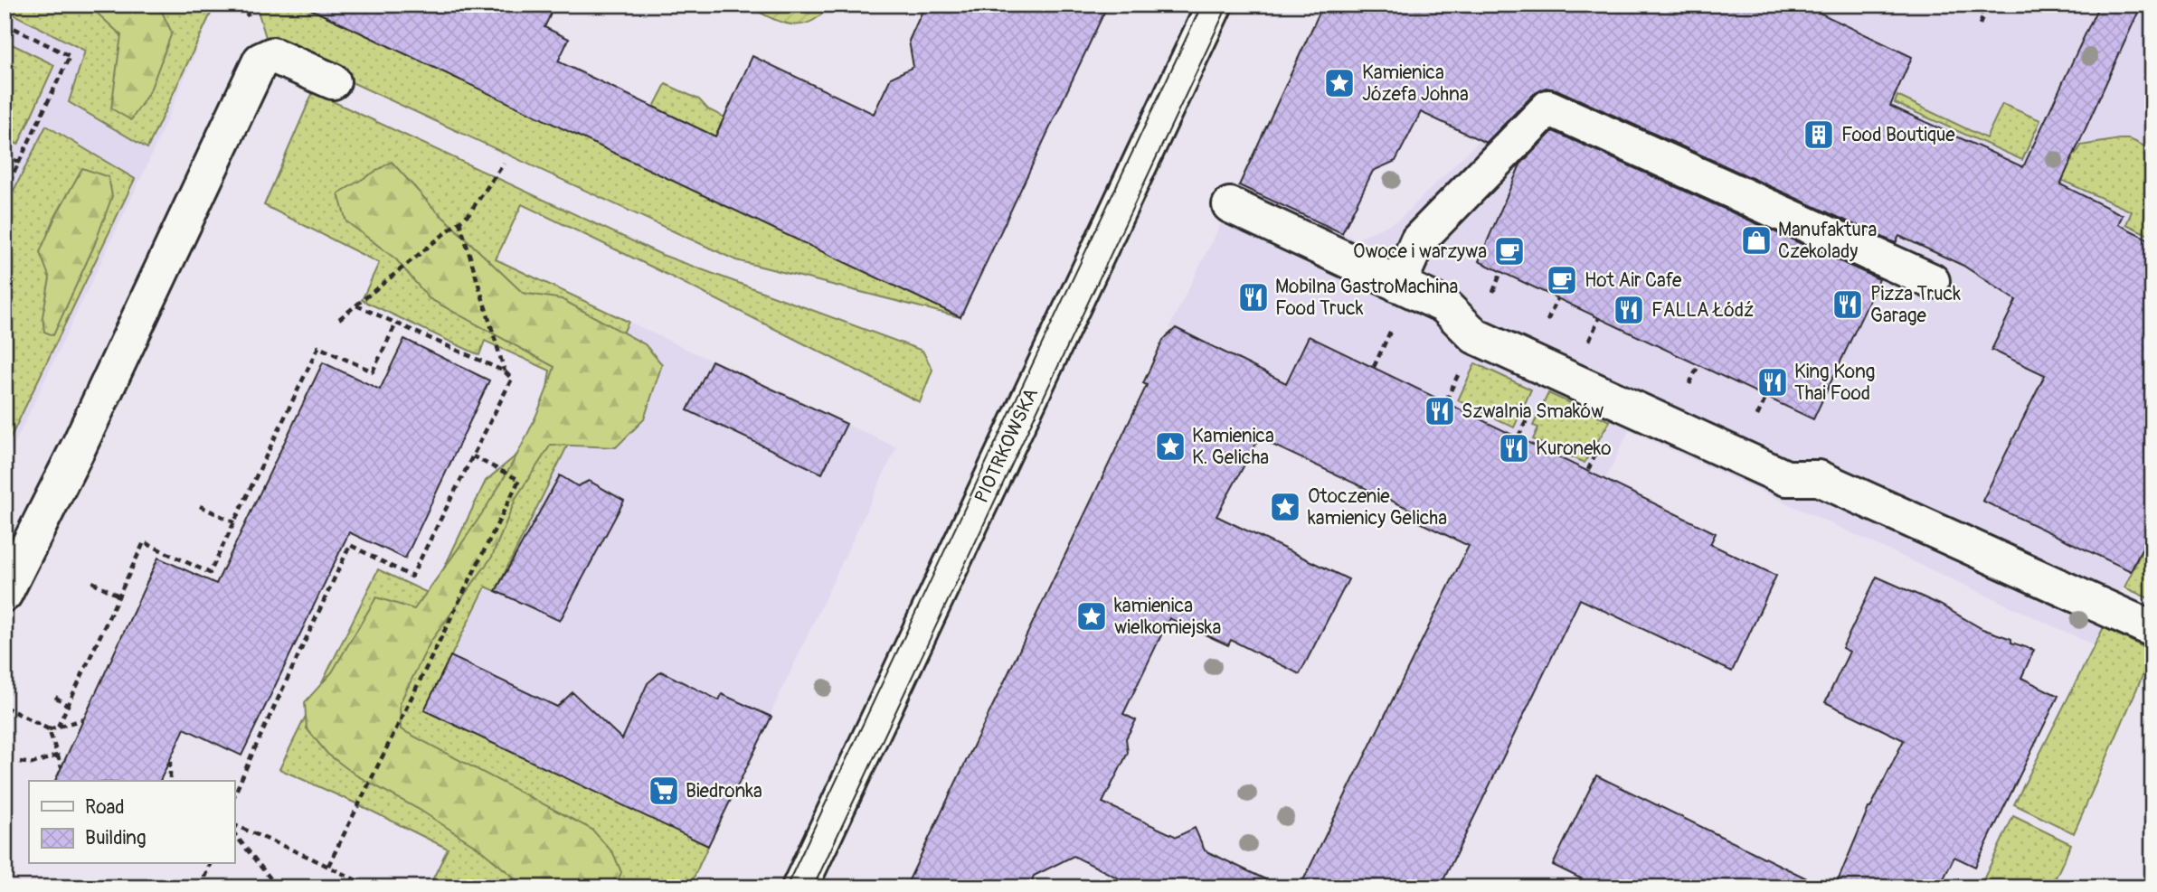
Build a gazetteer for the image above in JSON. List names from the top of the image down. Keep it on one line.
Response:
{"streets":{"street":["PIOTRKOWSKA"]},"places":{"place":["Kamienica Józefa Johna","Kamienica K. Gelicha","Otoczenie kamienicy Gelicha","kamienica wielkomiejska"],"building":["Food Boutique"],"shop":["Manufaktura Czekolady"],"cafe":["Owoce i warzywa","Hot Air Cafe"],"restaurant":["Mobilna GastroMachina Food Truck","Pizza Truck Garage","FALLA Łódź","King Kong Thai Food","Szwalnia Smaków","Kuroneko"],"supermarket":["Biedronka"]},"legend":["Road","Building"]}
